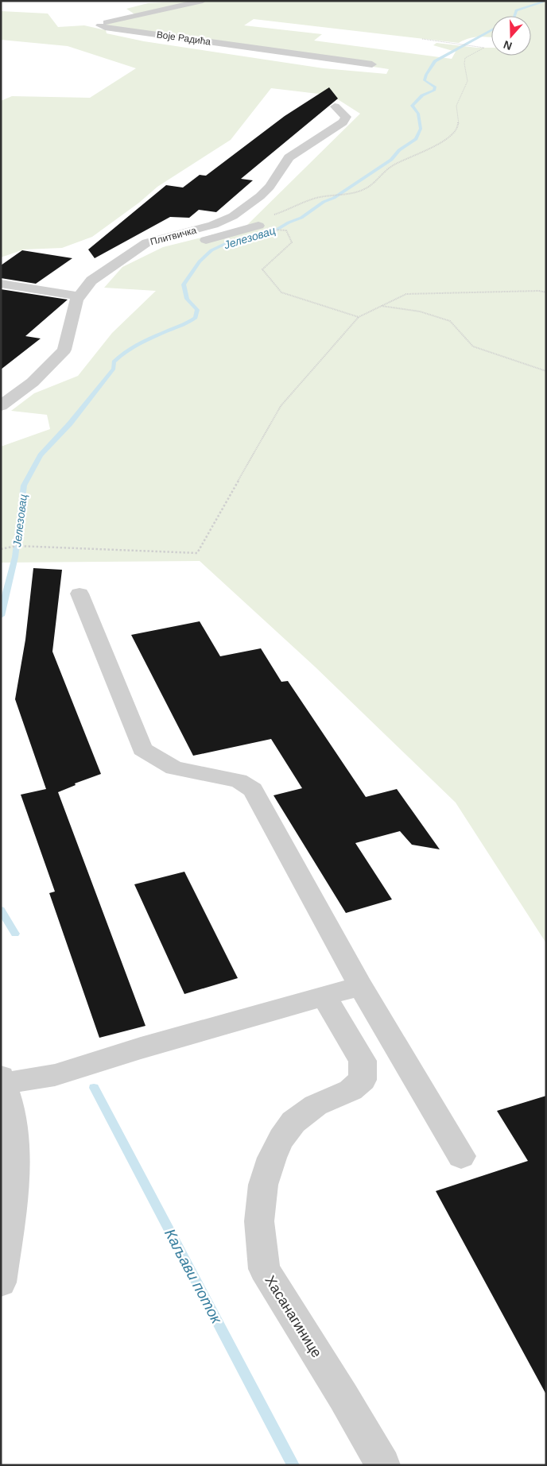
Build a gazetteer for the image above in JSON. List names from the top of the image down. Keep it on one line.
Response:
{"streets":{"street":["Воје Радића","Плитвичка","Хасанагинице"]},"water":["Јелезовац","Каљави поток"],"north":"bottom"}
